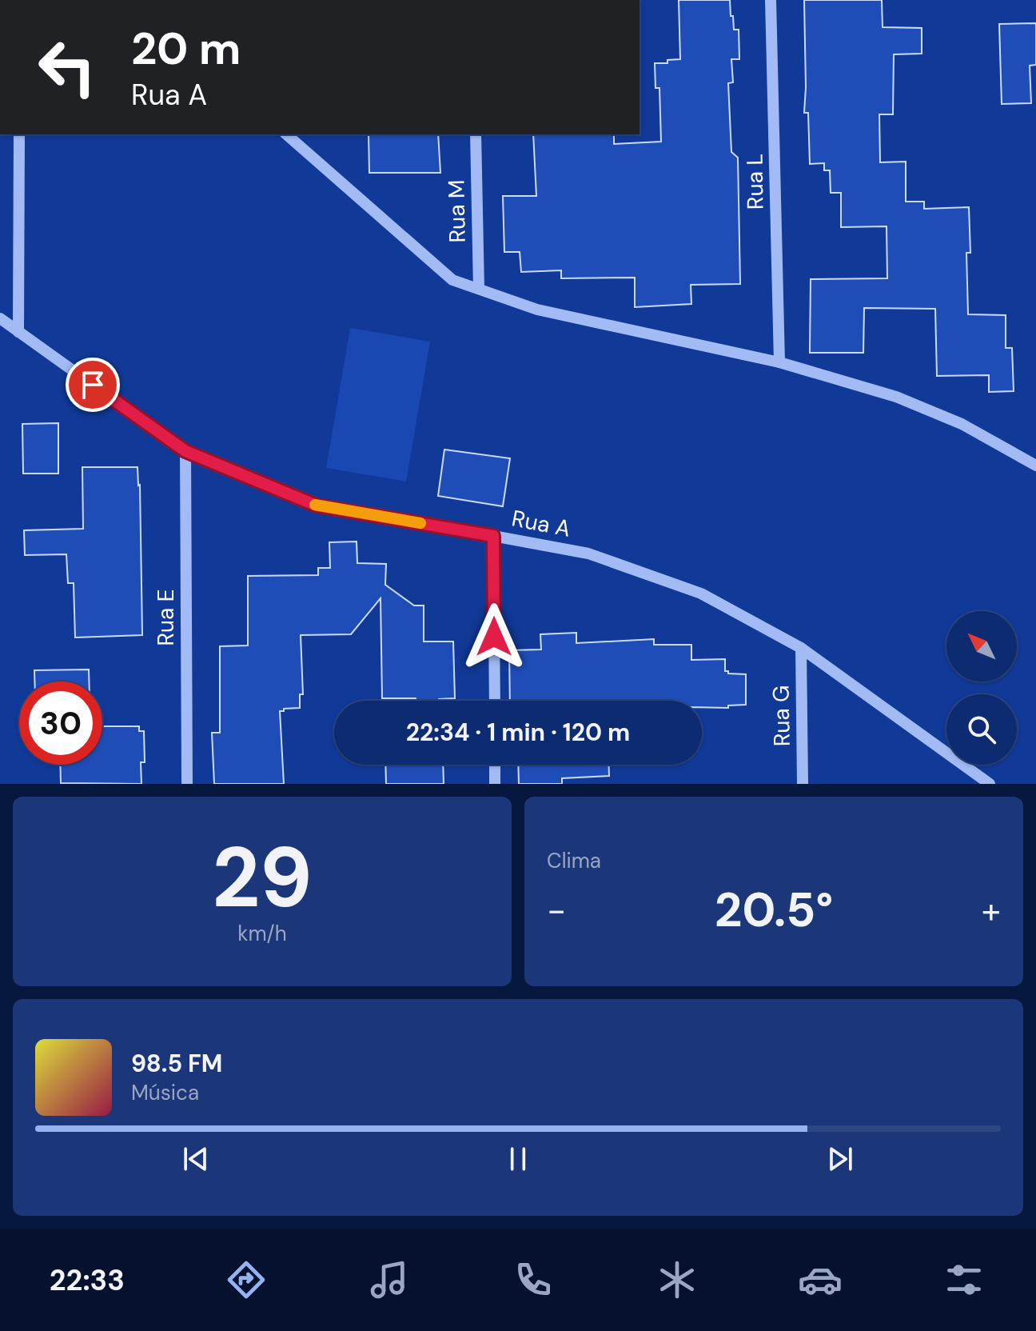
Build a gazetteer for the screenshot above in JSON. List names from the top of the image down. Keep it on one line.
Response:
{"streets":{"street":["Rua L","Rua M","Rua A","Rua E","Rua G"]},"crossings":[["Rua A","Rua E"],["Rua A","Rua G"]],"north":"top left","page":{"turn":["20 m","Rua A"],"limit":"30","trip":"22:34 · 1 min · 120 m","tile":[["29","km/h"],"Clima"],"heat":["−","20.5°","+"],"song":["98.5 FM","Música"],"tabs":"22:33"}}
